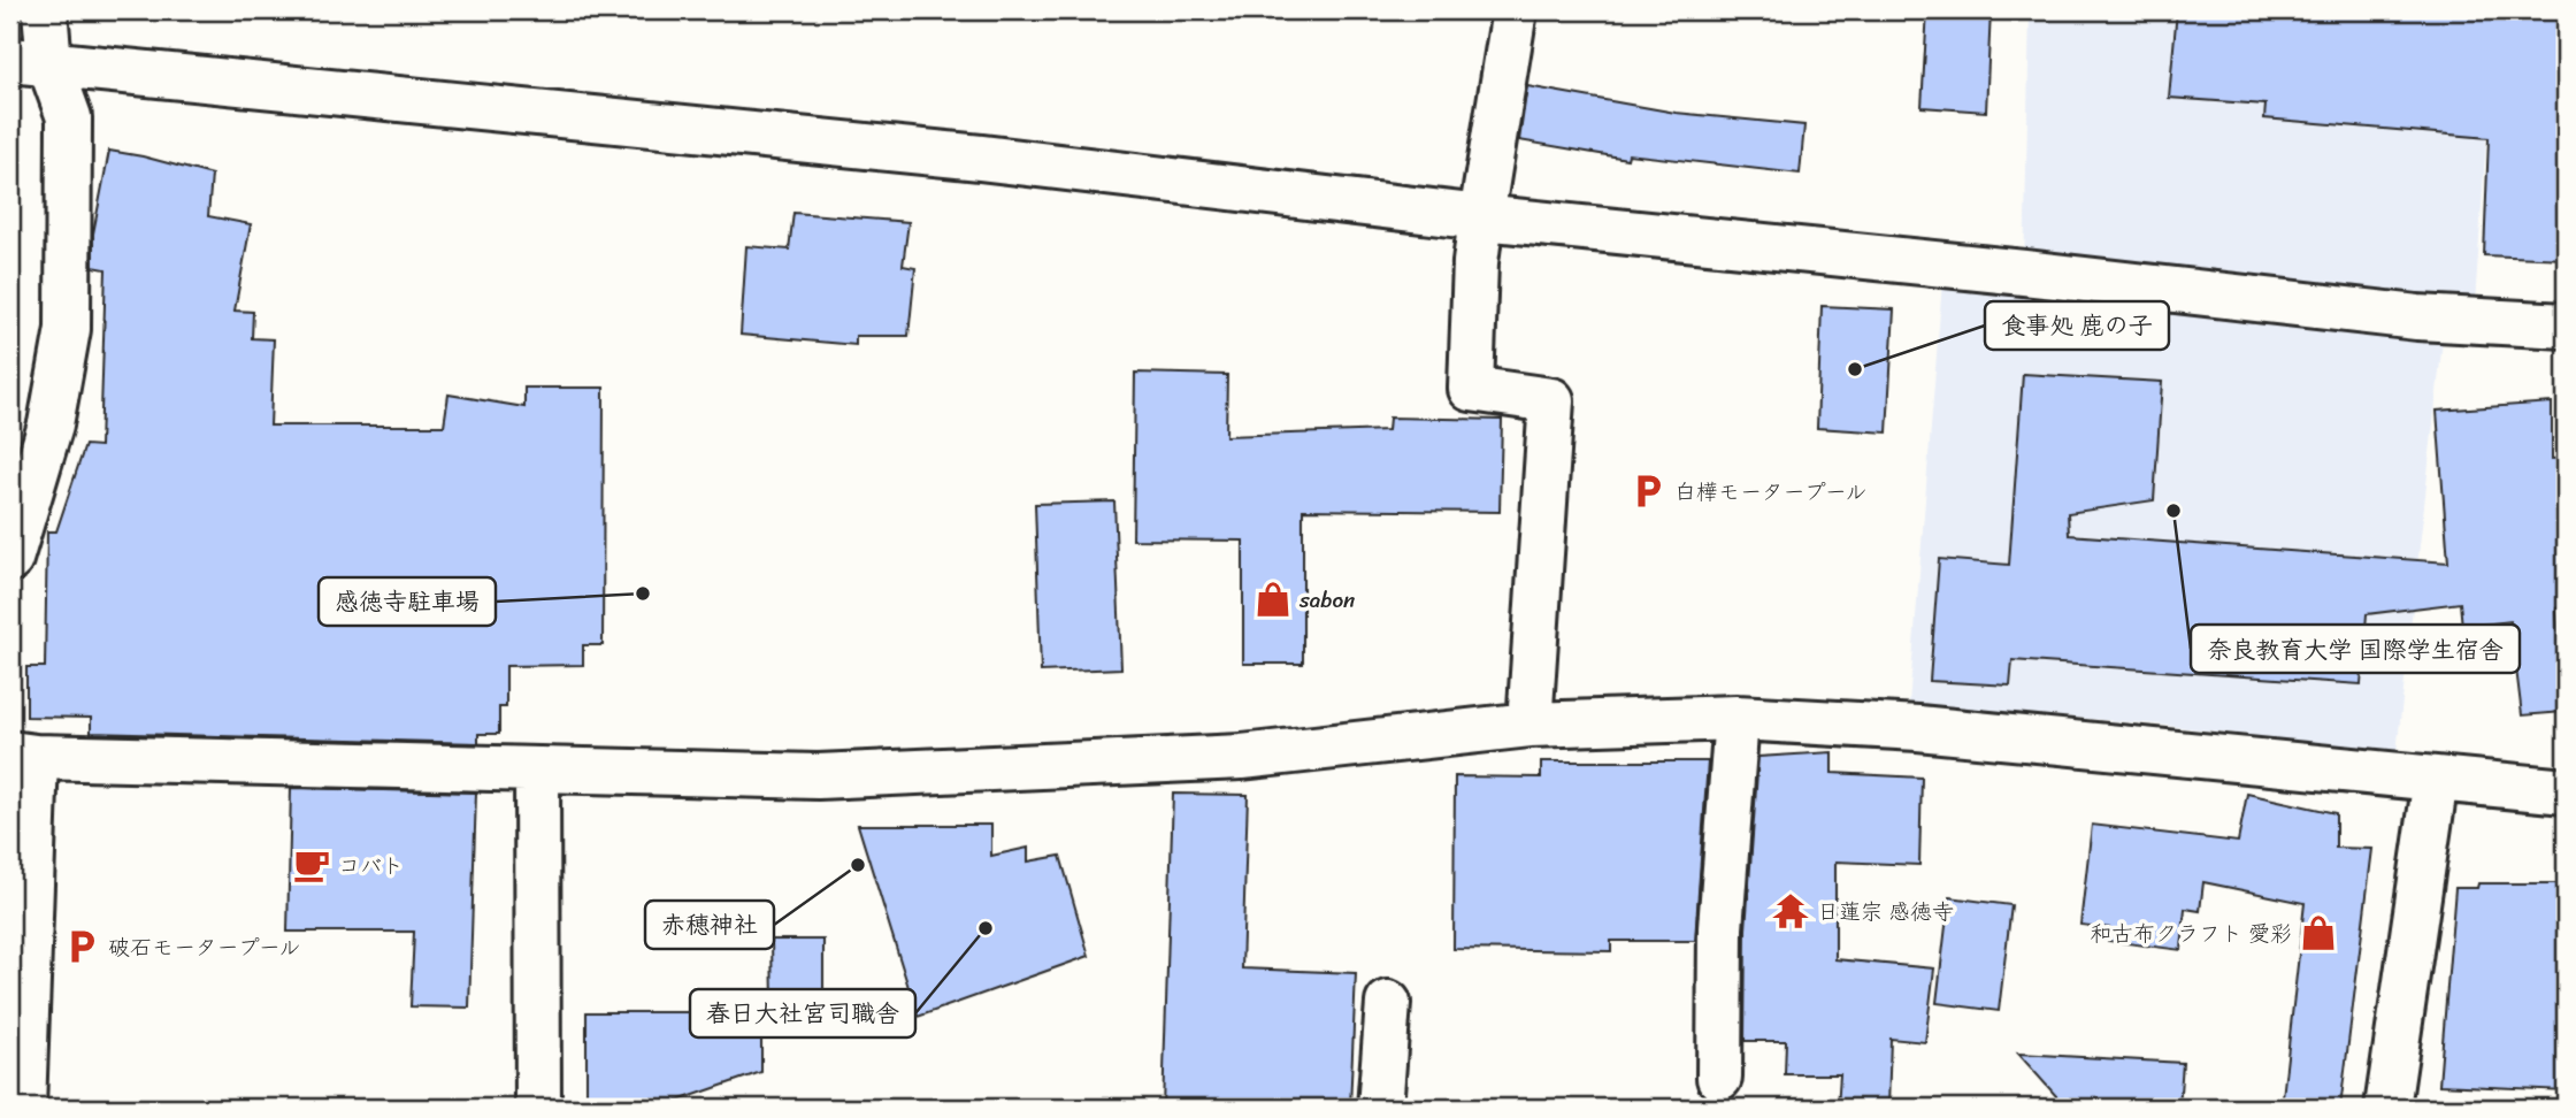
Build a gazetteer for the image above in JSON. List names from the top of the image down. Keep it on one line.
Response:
{"places":{"other":["食事処 鹿の子","奈良教育大学 国際学生宿舎","感徳寺駐車場","赤穂神社","春日大社宮司職舎"],"parking":["白樺モータープール","破石モータープール"],"shop":["sabon","和古布クラフト 愛彩"],"cafe":["コバト"],"temple":["日蓮宗 感徳寺"]}}
